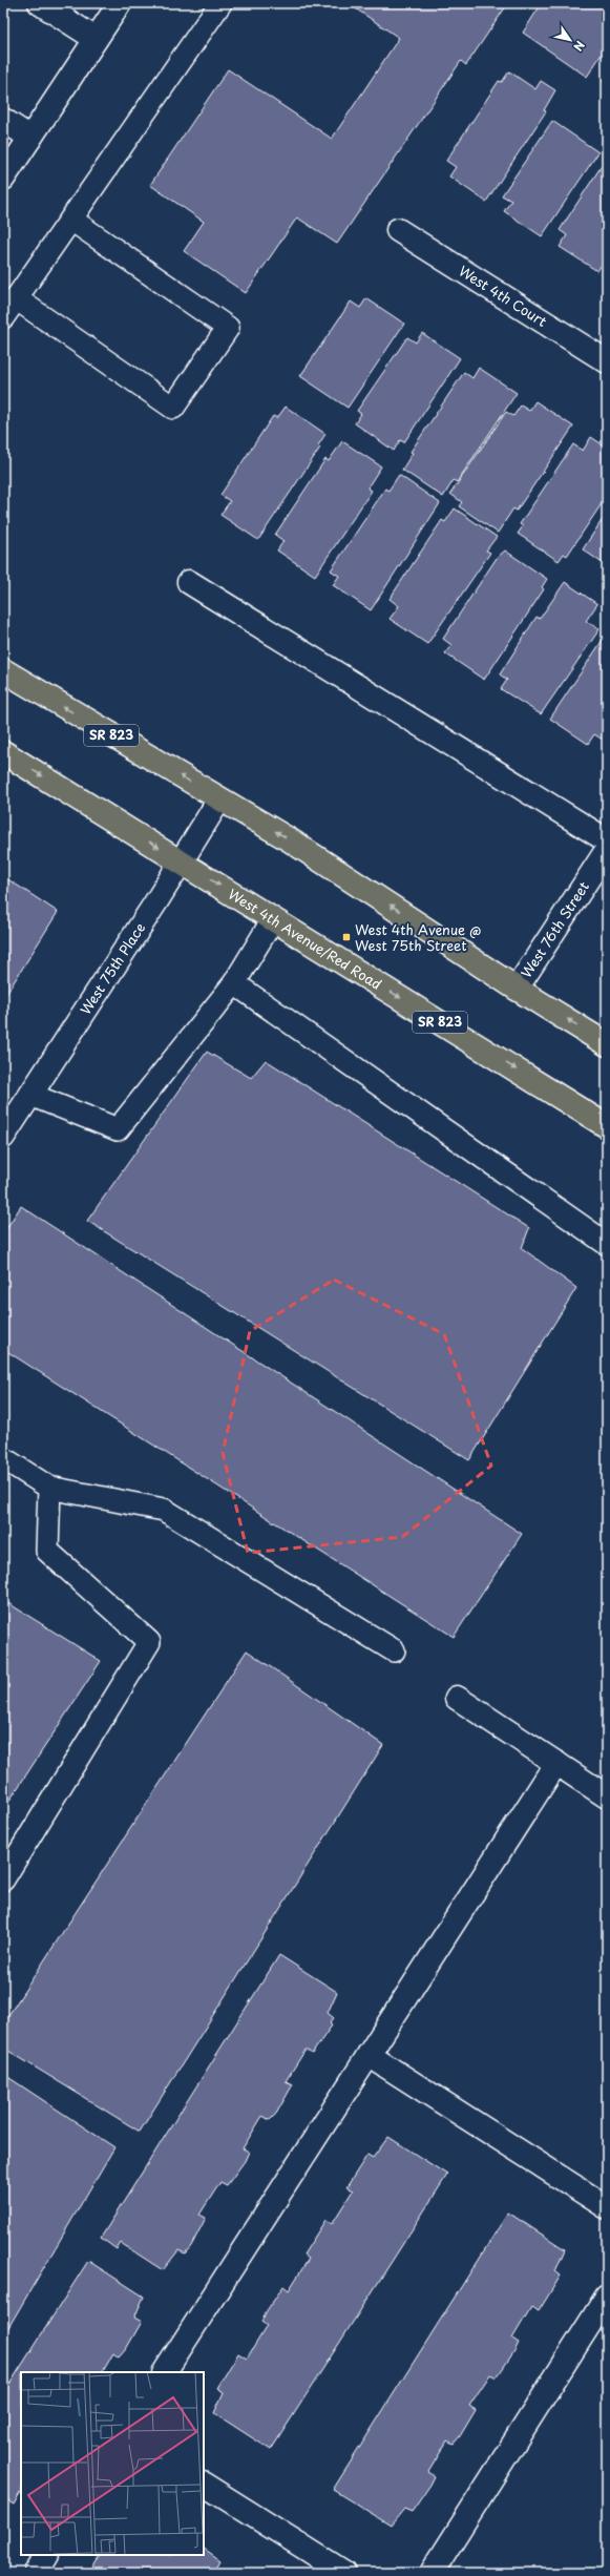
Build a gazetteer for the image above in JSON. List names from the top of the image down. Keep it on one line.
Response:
{"streets":{"main road":["SR 823","West 4th Avenue/Red Road"],"street":["West 4th Court","West 76th Street","West 75th Place"]},"crossings":[["SR 823","West 76th Street"],["SR 823","West 75th Place"],["West 4th Avenue/Red Road","West 75th Place"]],"places":{"transit":["West 4th Avenue @ West 75th Street"]},"north":"bottom right"}
